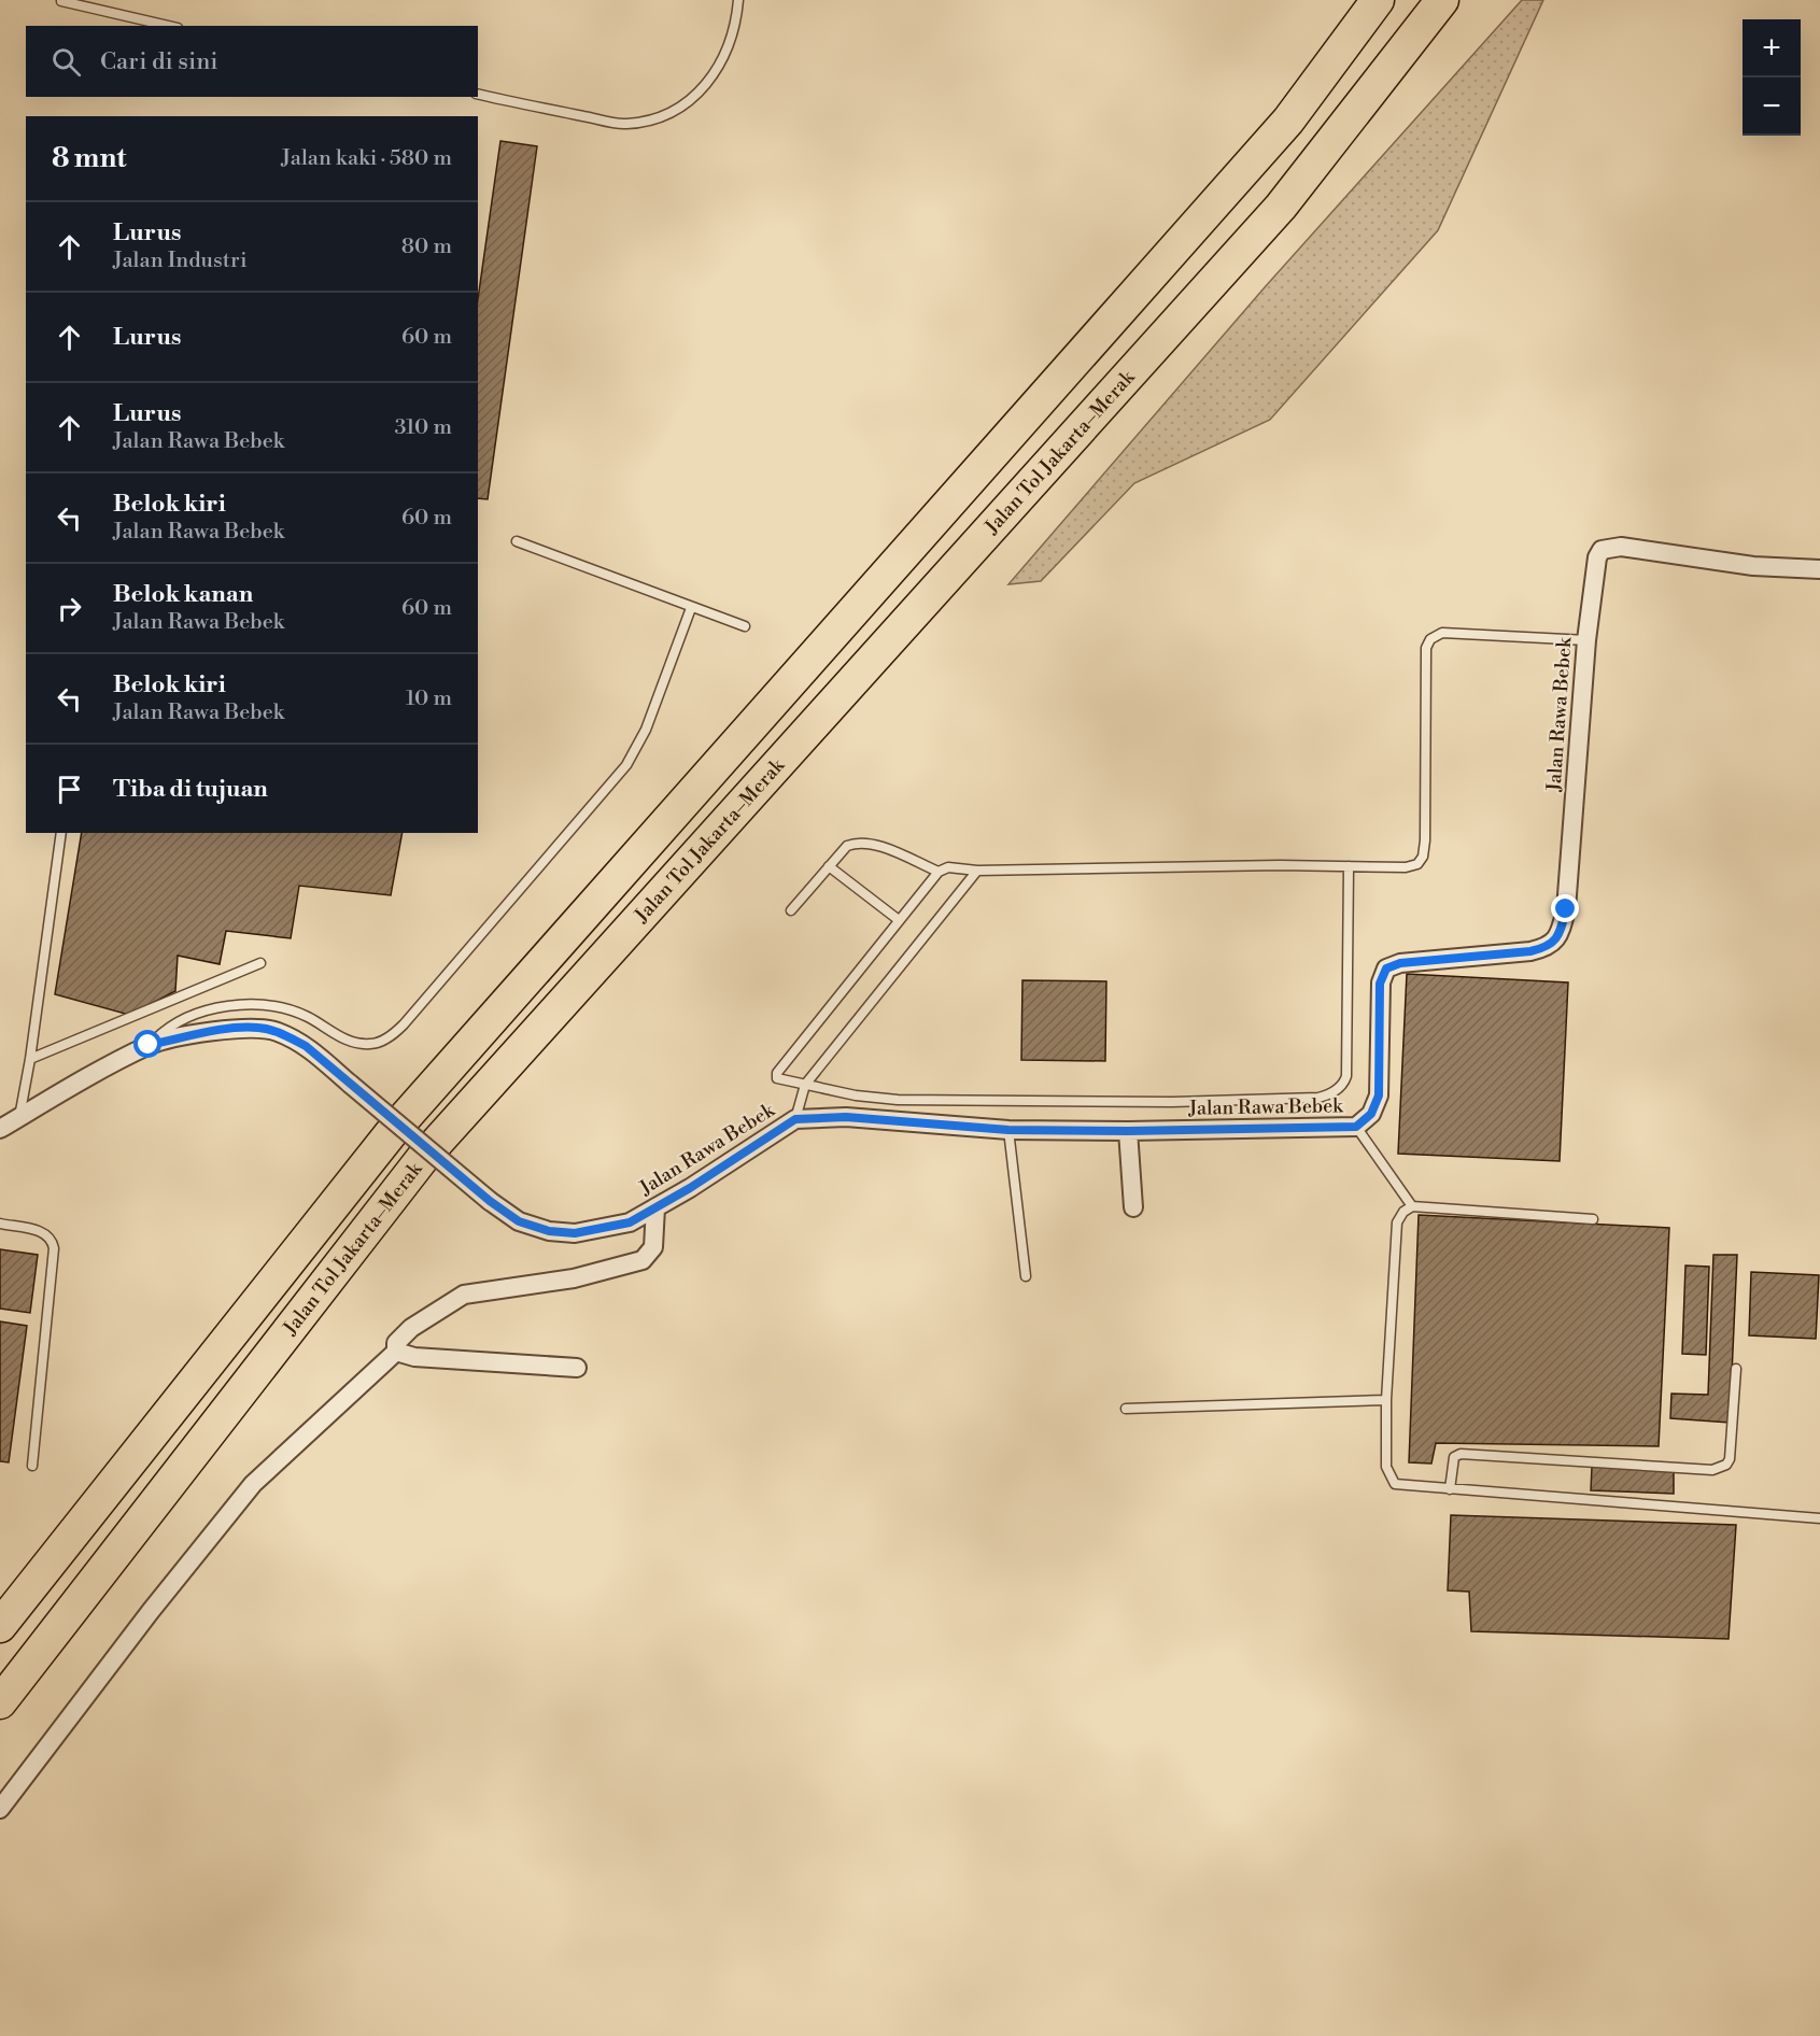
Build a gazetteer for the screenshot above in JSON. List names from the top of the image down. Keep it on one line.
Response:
{"streets":{"highway":["Jalan Tol Jakarta–Merak"],"street":["Jalan Rawa Bebek"]},"page":{"map_buttons":["+","−"],"search":"Cari di sini","heading":["8 mnt","Jalan kaki · 580 m"],"list":[["Lurus","Jalan Industri","80 m"],["Lurus","60 m"],["Lurus","Jalan Rawa Bebek","310 m"],["Belok kiri","Jalan Rawa Bebek","60 m"],["Belok kanan","Jalan Rawa Bebek","60 m"],["Belok kiri","Jalan Rawa Bebek","10 m"],"Tiba di tujuan"]}}
